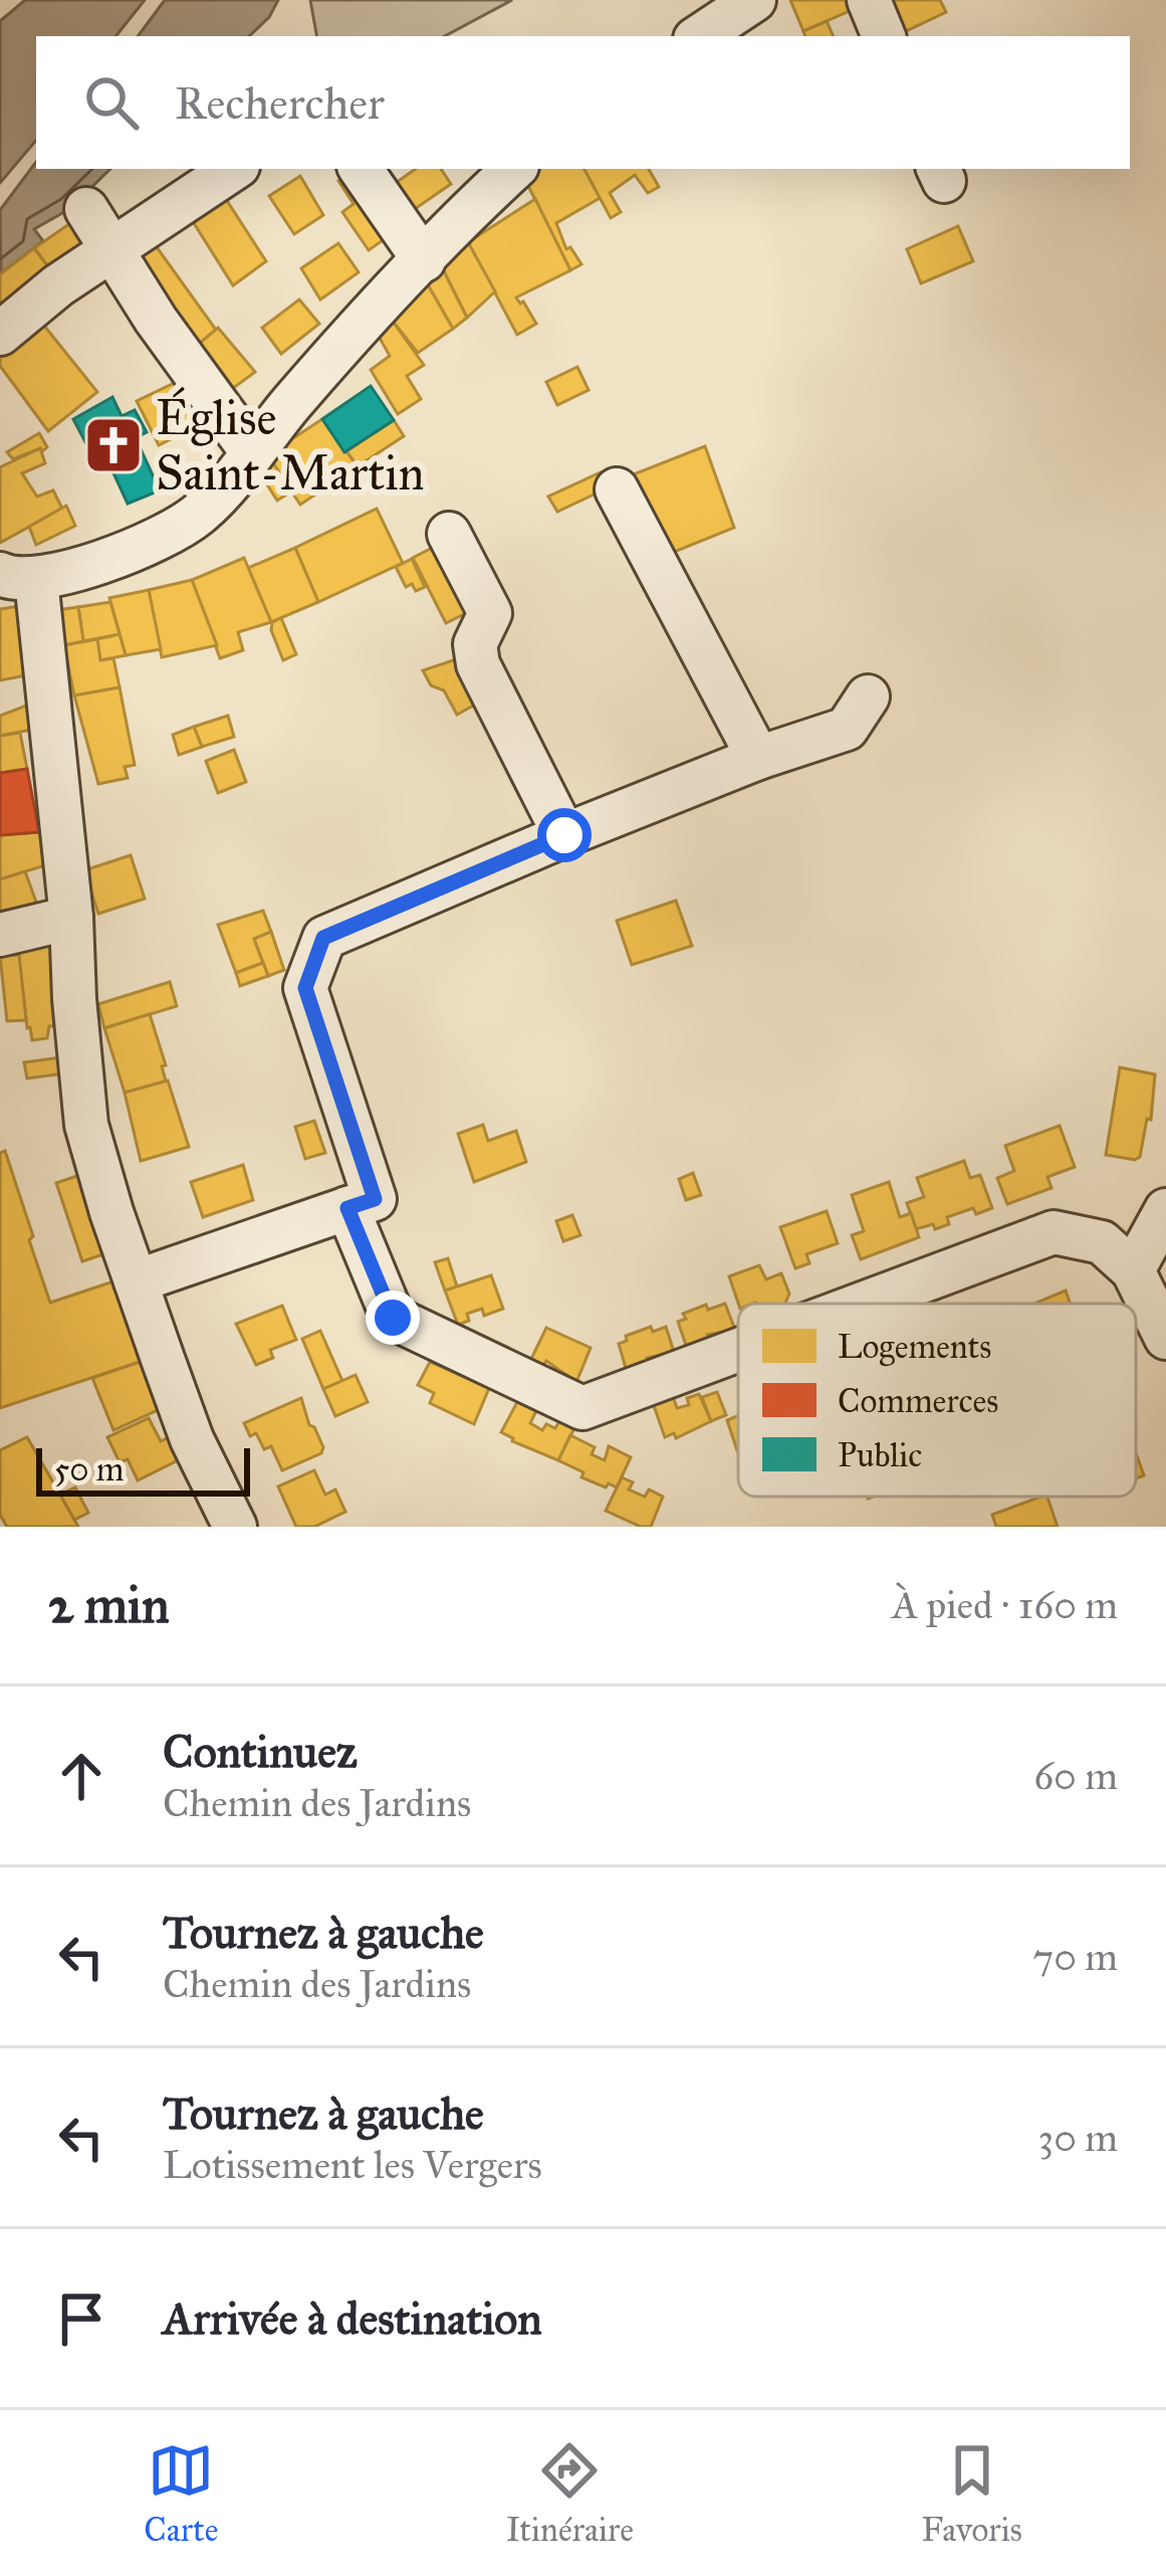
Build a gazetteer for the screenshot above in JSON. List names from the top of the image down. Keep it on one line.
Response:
{"places":{"church":["Église Saint-Martin"]},"legend":["Logements","Commerces","Public"],"scale_bar":"50 m","page":{"search":"Rechercher","scale":"50 m","heading":["2 min","À pied · 160 m"],"list":[["Continuez","Chemin des Jardins","60 m"],["Tournez à gauche","Chemin des Jardins","70 m"],["Tournez à gauche","Lotissement les Vergers","30 m"],"Arrivée à destination"],"nav":["Carte","Itinéraire","Favoris"]}}
